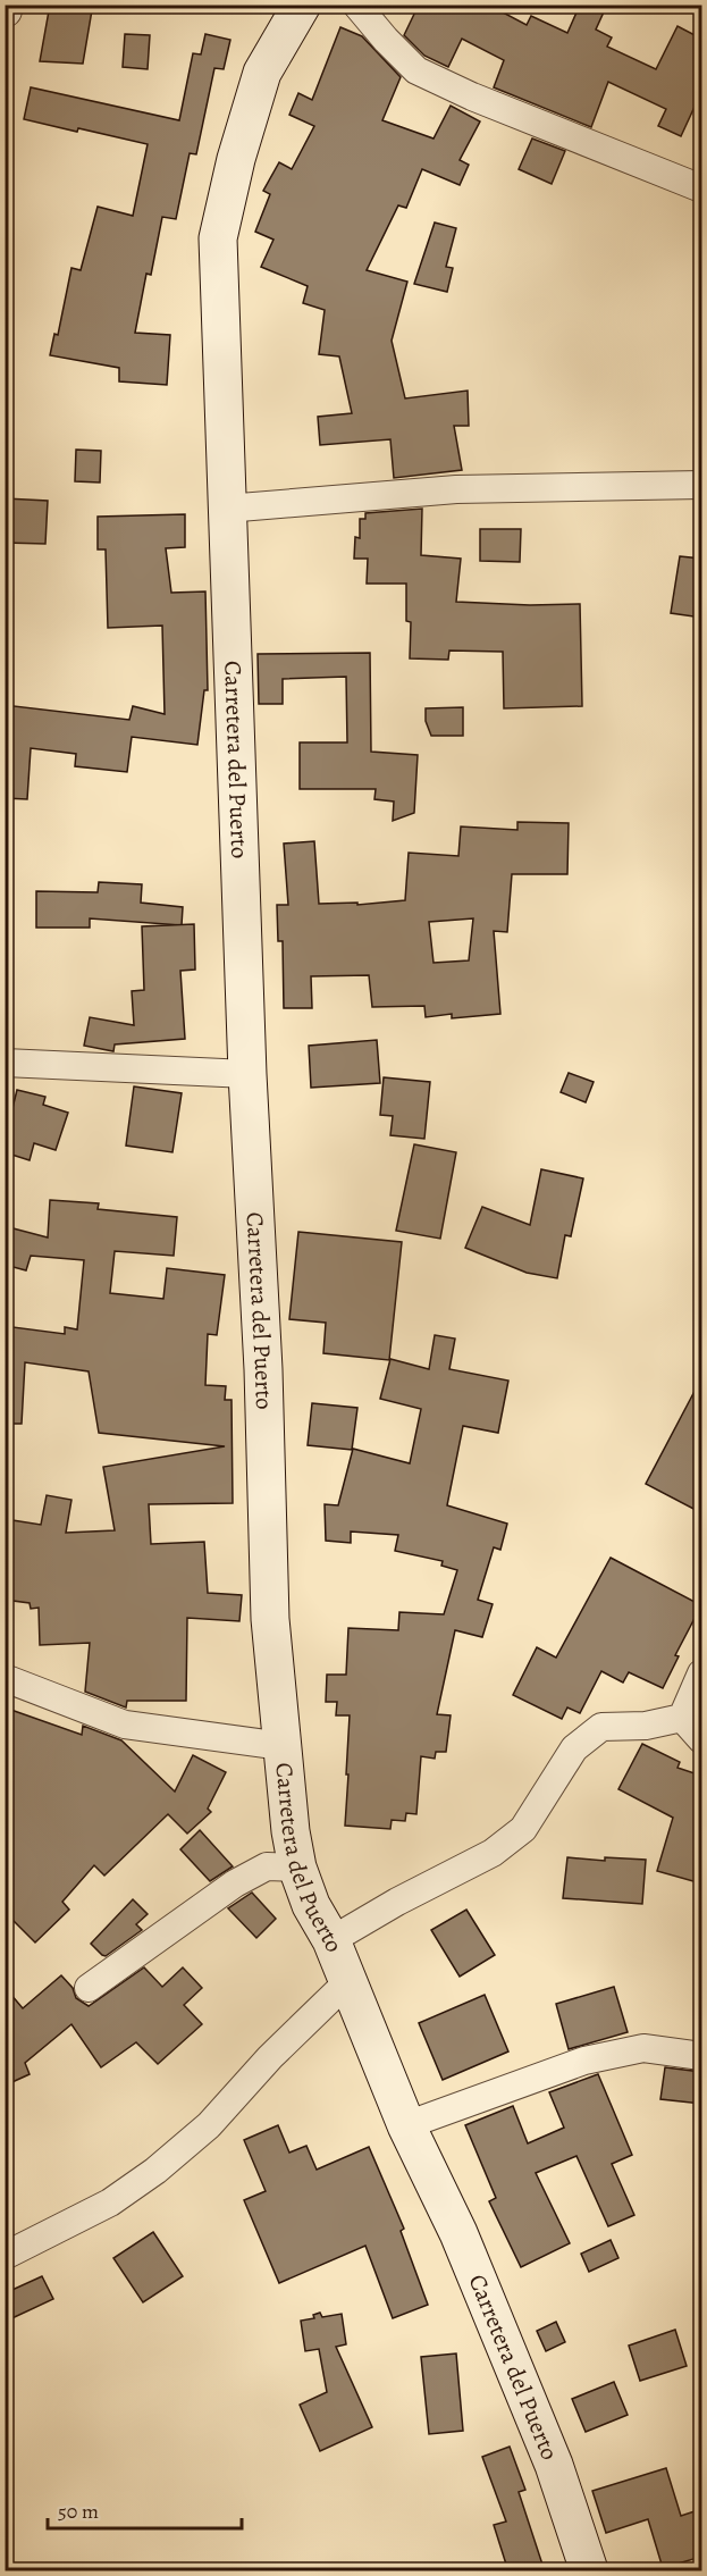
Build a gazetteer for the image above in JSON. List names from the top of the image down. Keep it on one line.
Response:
{"streets":{"main road":["Carretera del Puerto"]},"scale_bar":"50 m"}
